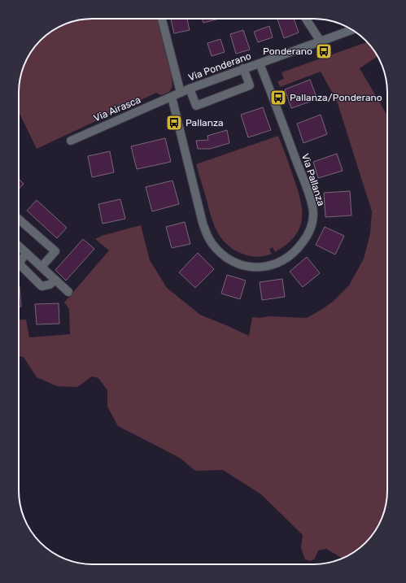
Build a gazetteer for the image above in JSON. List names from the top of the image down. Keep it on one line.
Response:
{"streets":{"street":["Via Ponderano","Via Airasca","Via Pallanza"]},"crossings":[["Via Ponderano","Via Airasca"],["Via Ponderano","Via Pallanza"],["Via Airasca","Via Pallanza"]],"places":{"bus stop":["Ponderano","Pallanza/Ponderano","Pallanza"]}}
